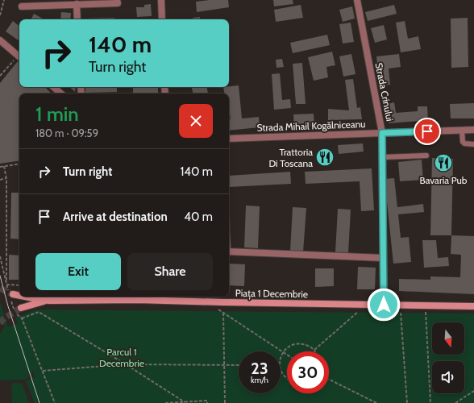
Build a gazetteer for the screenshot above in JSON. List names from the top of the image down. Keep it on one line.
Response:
{"streets":{"street":["Strada Crinului","Strada Mihail Kogălniceanu","Piața 1 Decembrie"]},"crossings":[["Strada Crinului","Strada Mihail Kogălniceanu"],["Strada Crinului","Piața 1 Decembrie"]],"parks":["Parcul 1 Decembrie"],"places":{"restaurant":["Trattoria Di Toscana","Bavaria Pub"]},"north":"bottom","page":{"turn":["140 m","Turn right"],"heading":["1 min","180 m · 09:59"],"list":[{"name":"Turn right","value":"140 m"},{"name":"Arrive at destination","value":"40 m"}],"buttons":["Exit","Share"],"speed":"23 km/h","limit":"30"}}
